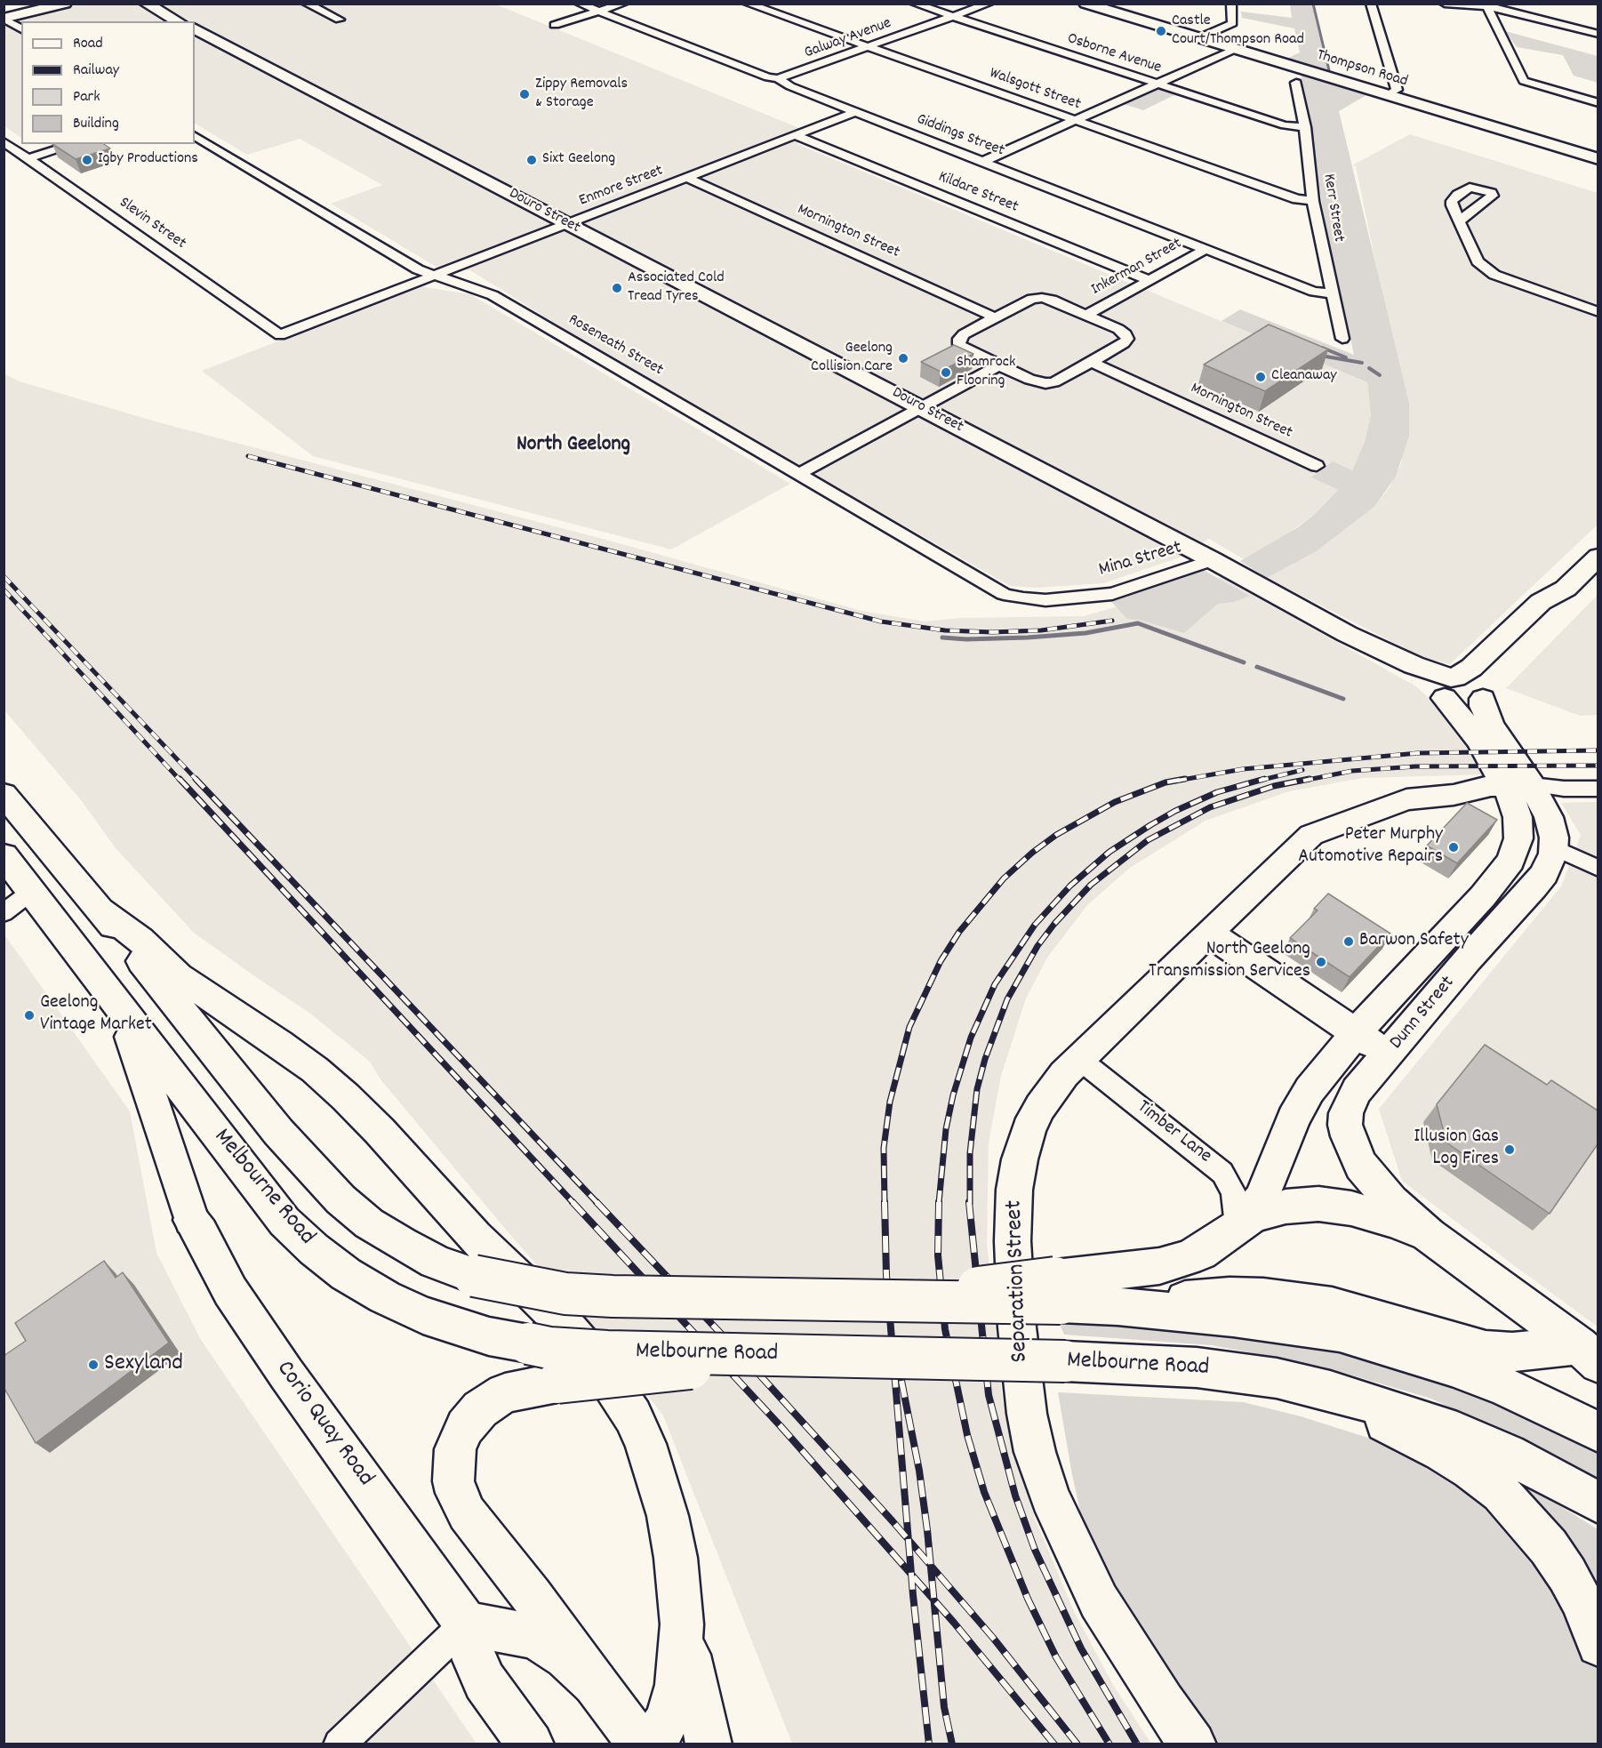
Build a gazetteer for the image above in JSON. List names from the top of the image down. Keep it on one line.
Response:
{"streets":{"main road":["Thompson Road","Douro Street","Dunn Street","Melbourne Road","Separation Street","Corio Quay Road"],"street":["Galway Avenue","Osborne Avenue","Walsgott Street","Giddings Street","Enmore Street","Kildare Street","Kerr Street","Slevin Street","Mornington Street","Inkerman Street","Roseneath Street","Mina Street","Timber Lane"]},"crossings":[["Galway Avenue","Osborne Avenue"],["Galway Avenue","Walsgott Street"],["Galway Avenue","Giddings Street"],["Osborne Avenue","Kerr Street"],["Walsgott Street","Kerr Street"],["Giddings Street","Enmore Street"],["Giddings Street","Kerr Street"],["Giddings Street","Inkerman Street"],["Enmore Street","Kildare Street"],["Enmore Street","Douro Street"],["Enmore Street","Slevin Street"],["Enmore Street","Mornington Street"],["Enmore Street","Roseneath Street"],["Kildare Street","Inkerman Street"],["Douro Street","Mina Street"],["Roseneath Street","Mina Street"],["Dunn Street","Timber Lane"],["Dunn Street","Separation Street"],["Timber Lane","Separation Street"],["Melbourne Road","Corio Quay Road"]],"districts":["North Geelong"],"places":["Castle Court/Thompson Road","Zippy Removals & Storage","Igby Productions","Sixt Geelong","Associated Cold Tread Tyres","Geelong Collision Care","Shamrock Flooring","Cleanaway","Peter Murphy Automotive Repairs","Barwon Safety","North Geelong Transmission Services","Geelong Vintage Market","Illusion Gas Log Fires","Sexyland"],"legend":["Road","Railway","Park","Building"]}
